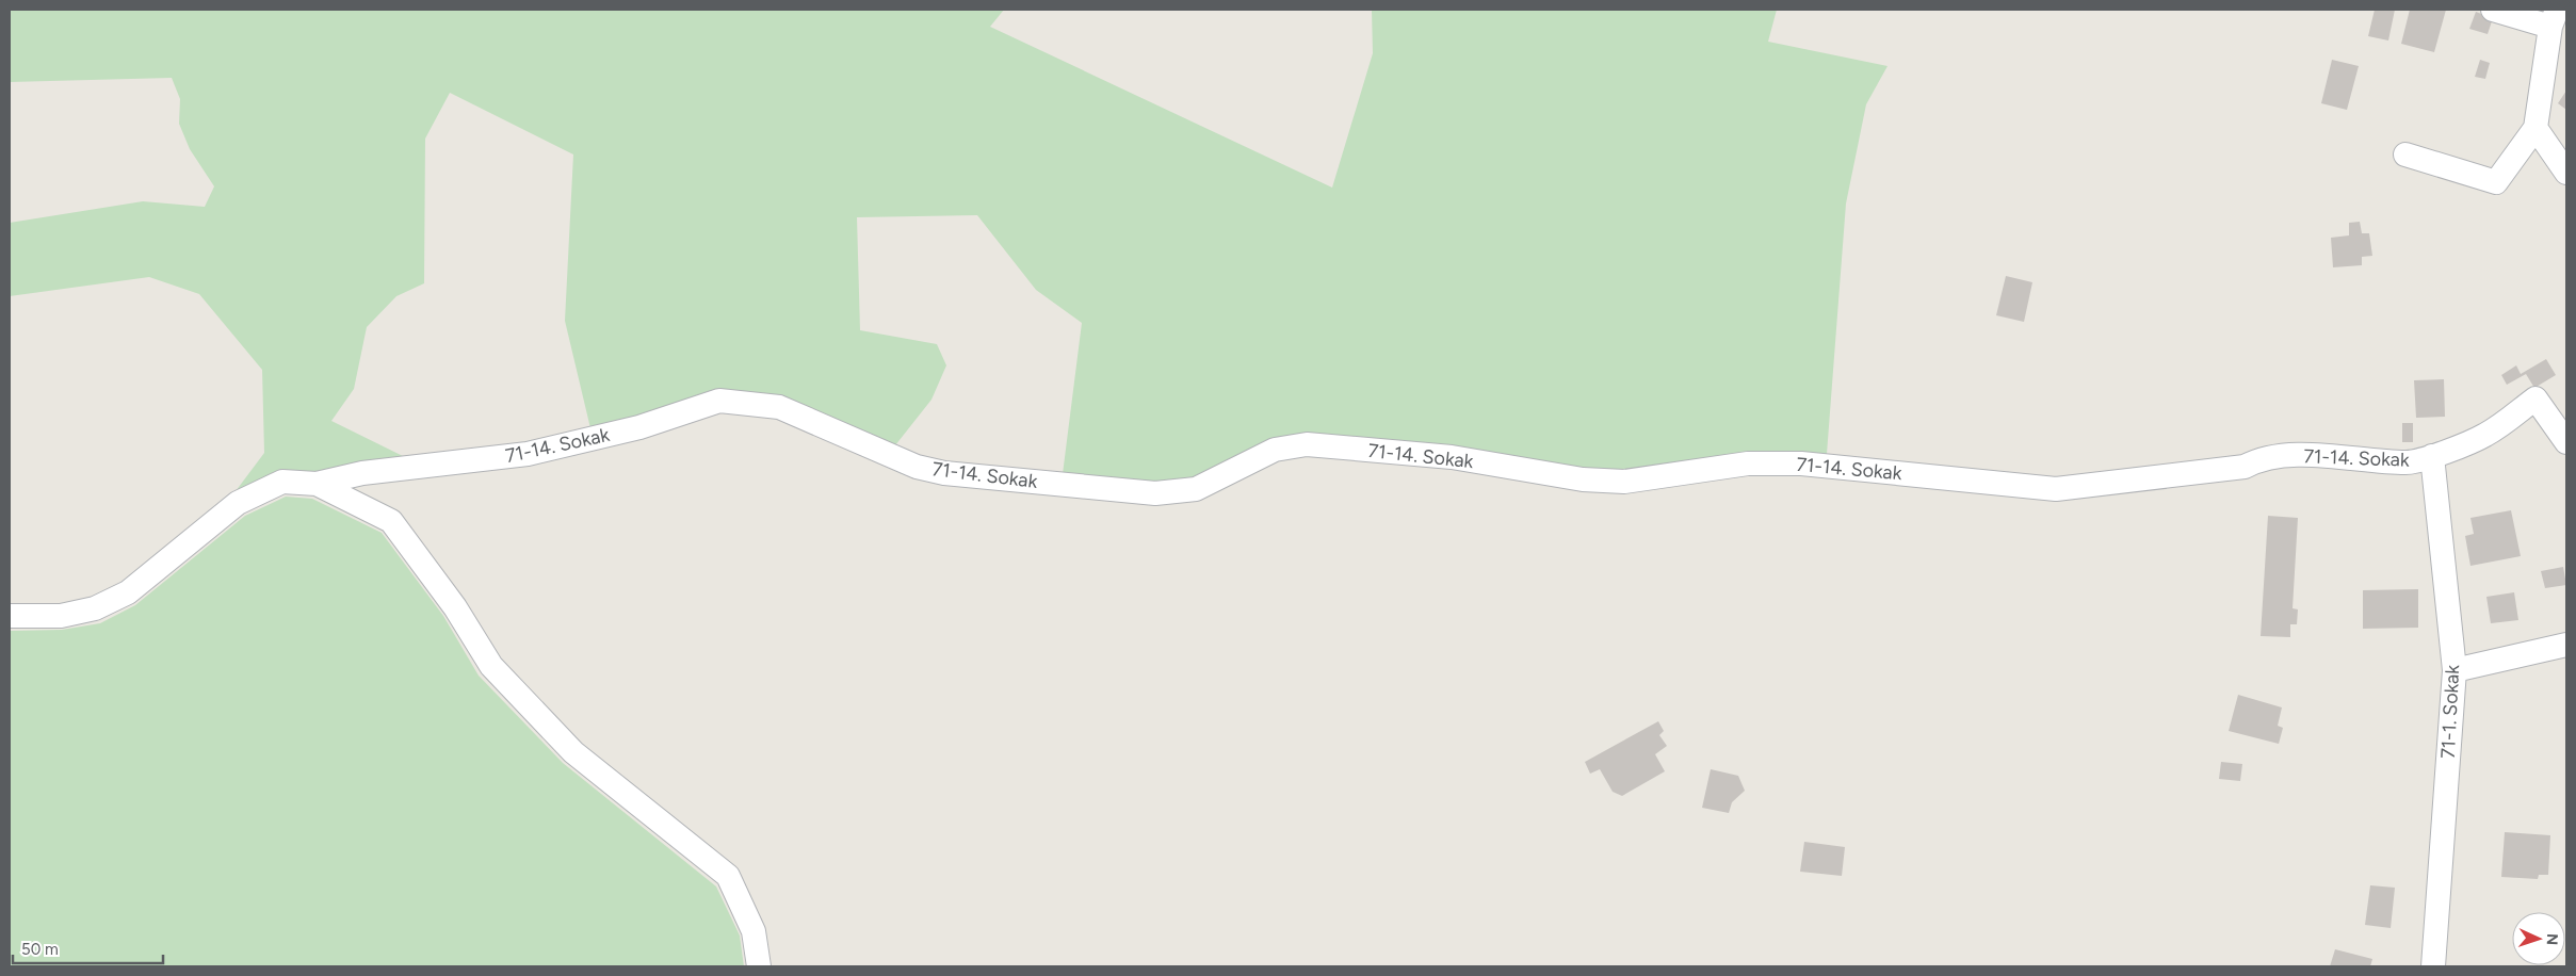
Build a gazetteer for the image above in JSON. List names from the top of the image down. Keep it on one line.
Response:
{"streets":{"street":["71-14. Sokak","71-1. Sokak"]},"crossings":[["71-14. Sokak","71-1. Sokak"]],"scale_bar":"50 m","north":"right"}
